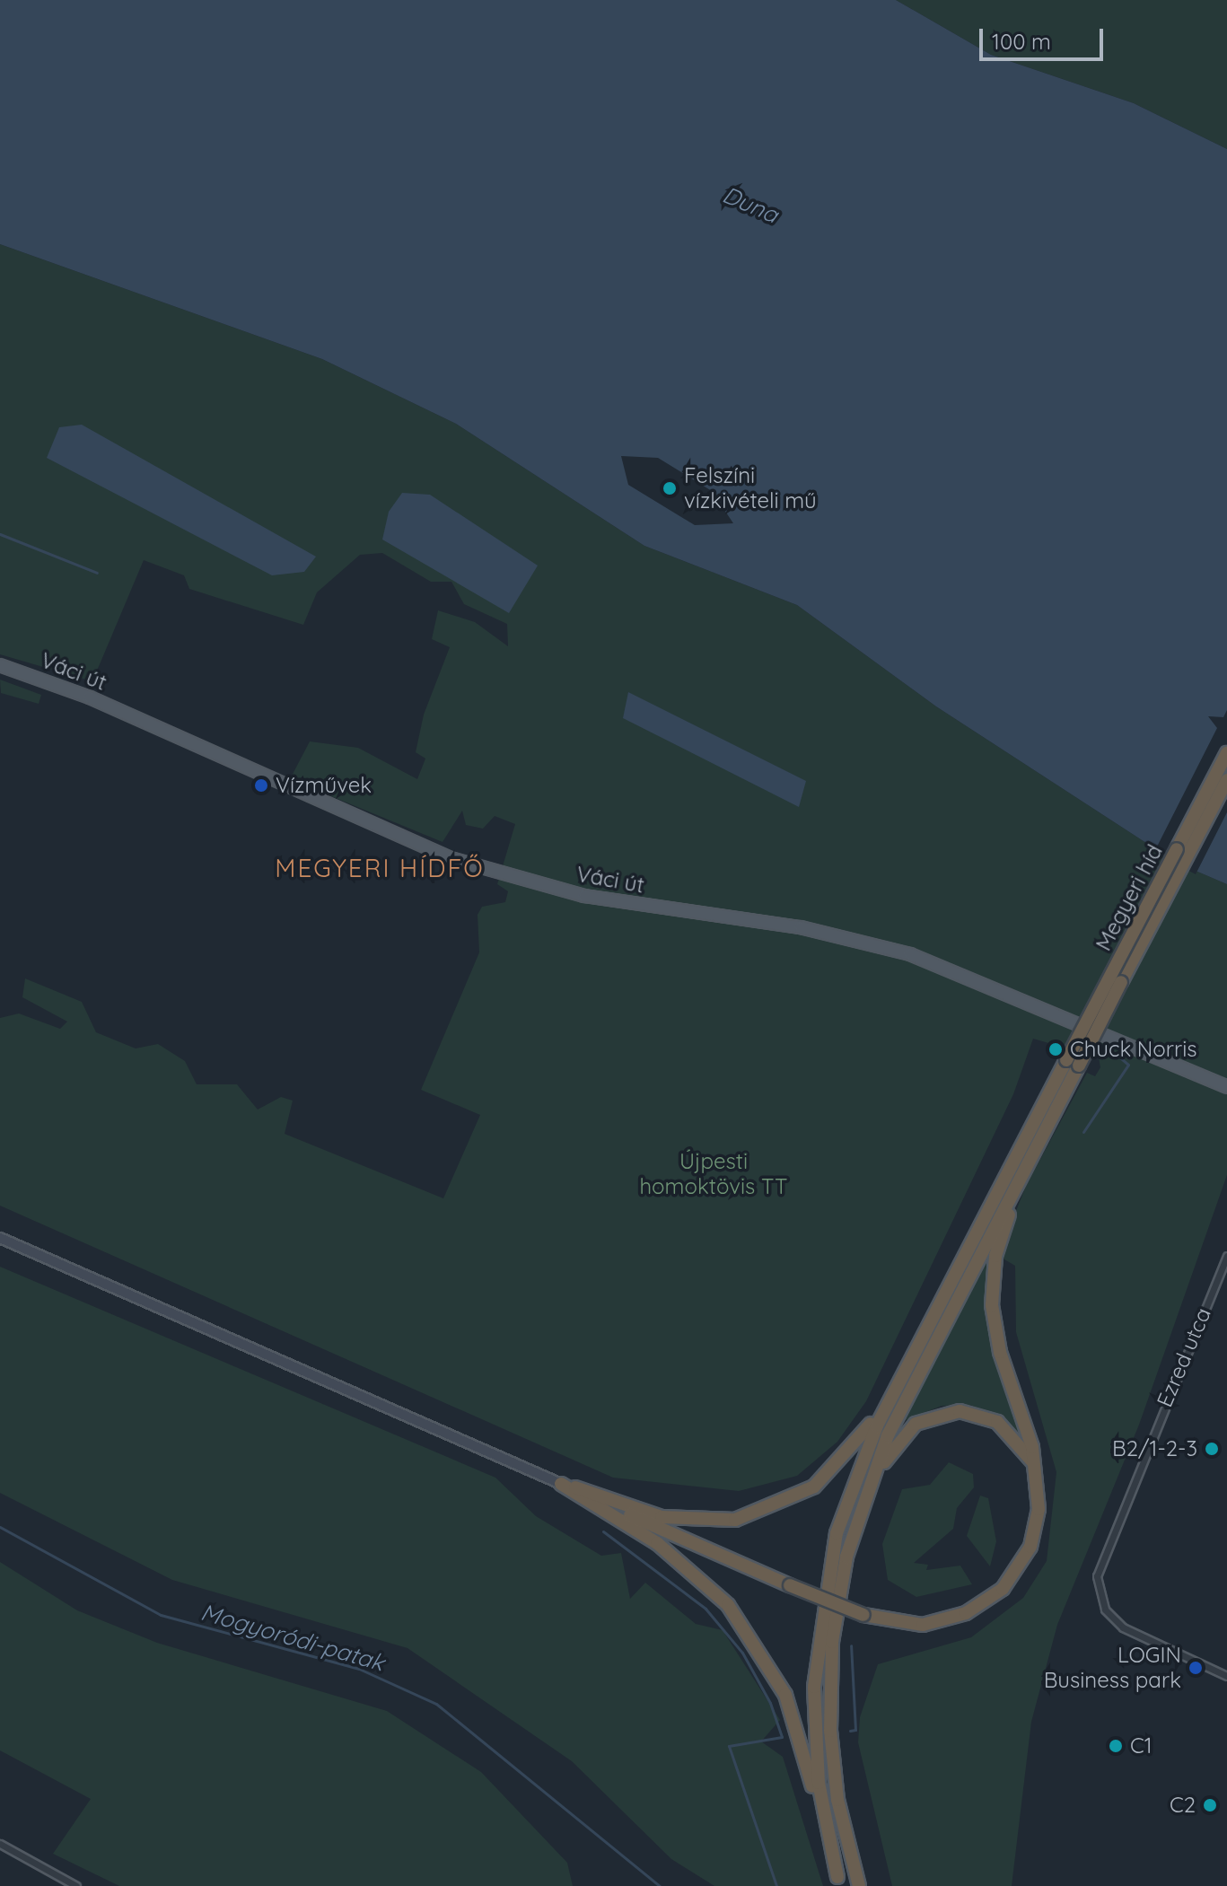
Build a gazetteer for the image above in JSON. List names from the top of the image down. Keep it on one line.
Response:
{"streets":{"highway":["Megyeri híd"],"main road":["Váci út"],"street":["Ezred utca"]},"districts":["MEGYERI HÍDFŐ"],"water":["Duna","Mogyoródi-patak"],"parks":["Újpesti homoktövis TT"],"places":["Felszíni vízkivételi mű","Vízművek","Chuck Norris","B2/1-2-3","LOGIN Business park","C1","C2"],"scale_bar":"100 m"}
